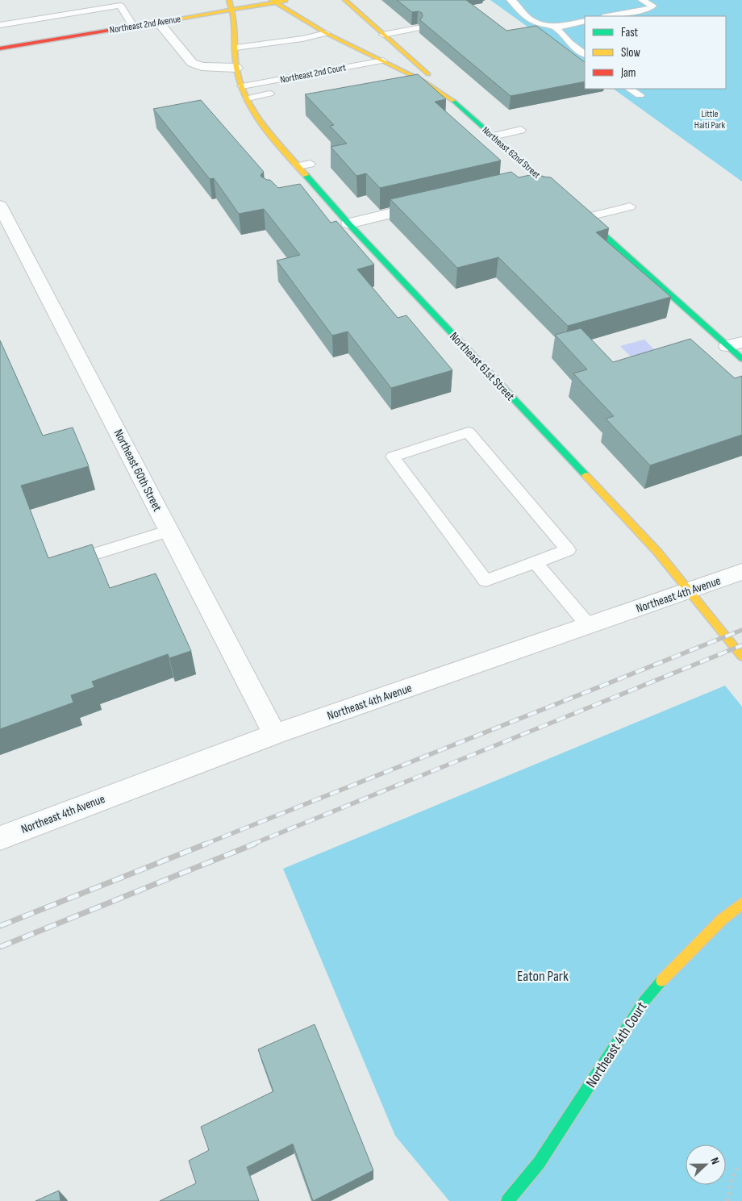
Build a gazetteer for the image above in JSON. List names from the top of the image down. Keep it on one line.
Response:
{"streets":{"main road":["Northeast 2nd Avenue","Northeast 62nd Street","Northeast 61st Street","Northeast 4th Court"],"street":["Northeast 60th Street","Northeast 4th Avenue"],"lane":["Northeast 2nd Court"]},"crossings":[["Northeast 2nd Avenue","Northeast 62nd Street"],["Northeast 2nd Avenue","Northeast 61st Street"],["Northeast 2nd Court","Northeast 62nd Street"],["Northeast 2nd Court","Northeast 61st Street"],["Northeast 61st Street","Northeast 4th Avenue"],["Northeast 60th Street","Northeast 4th Avenue"]],"parks":["Little Haiti Park","Eaton Park"],"legend":["Fast","Slow","Jam"],"north":"right"}
